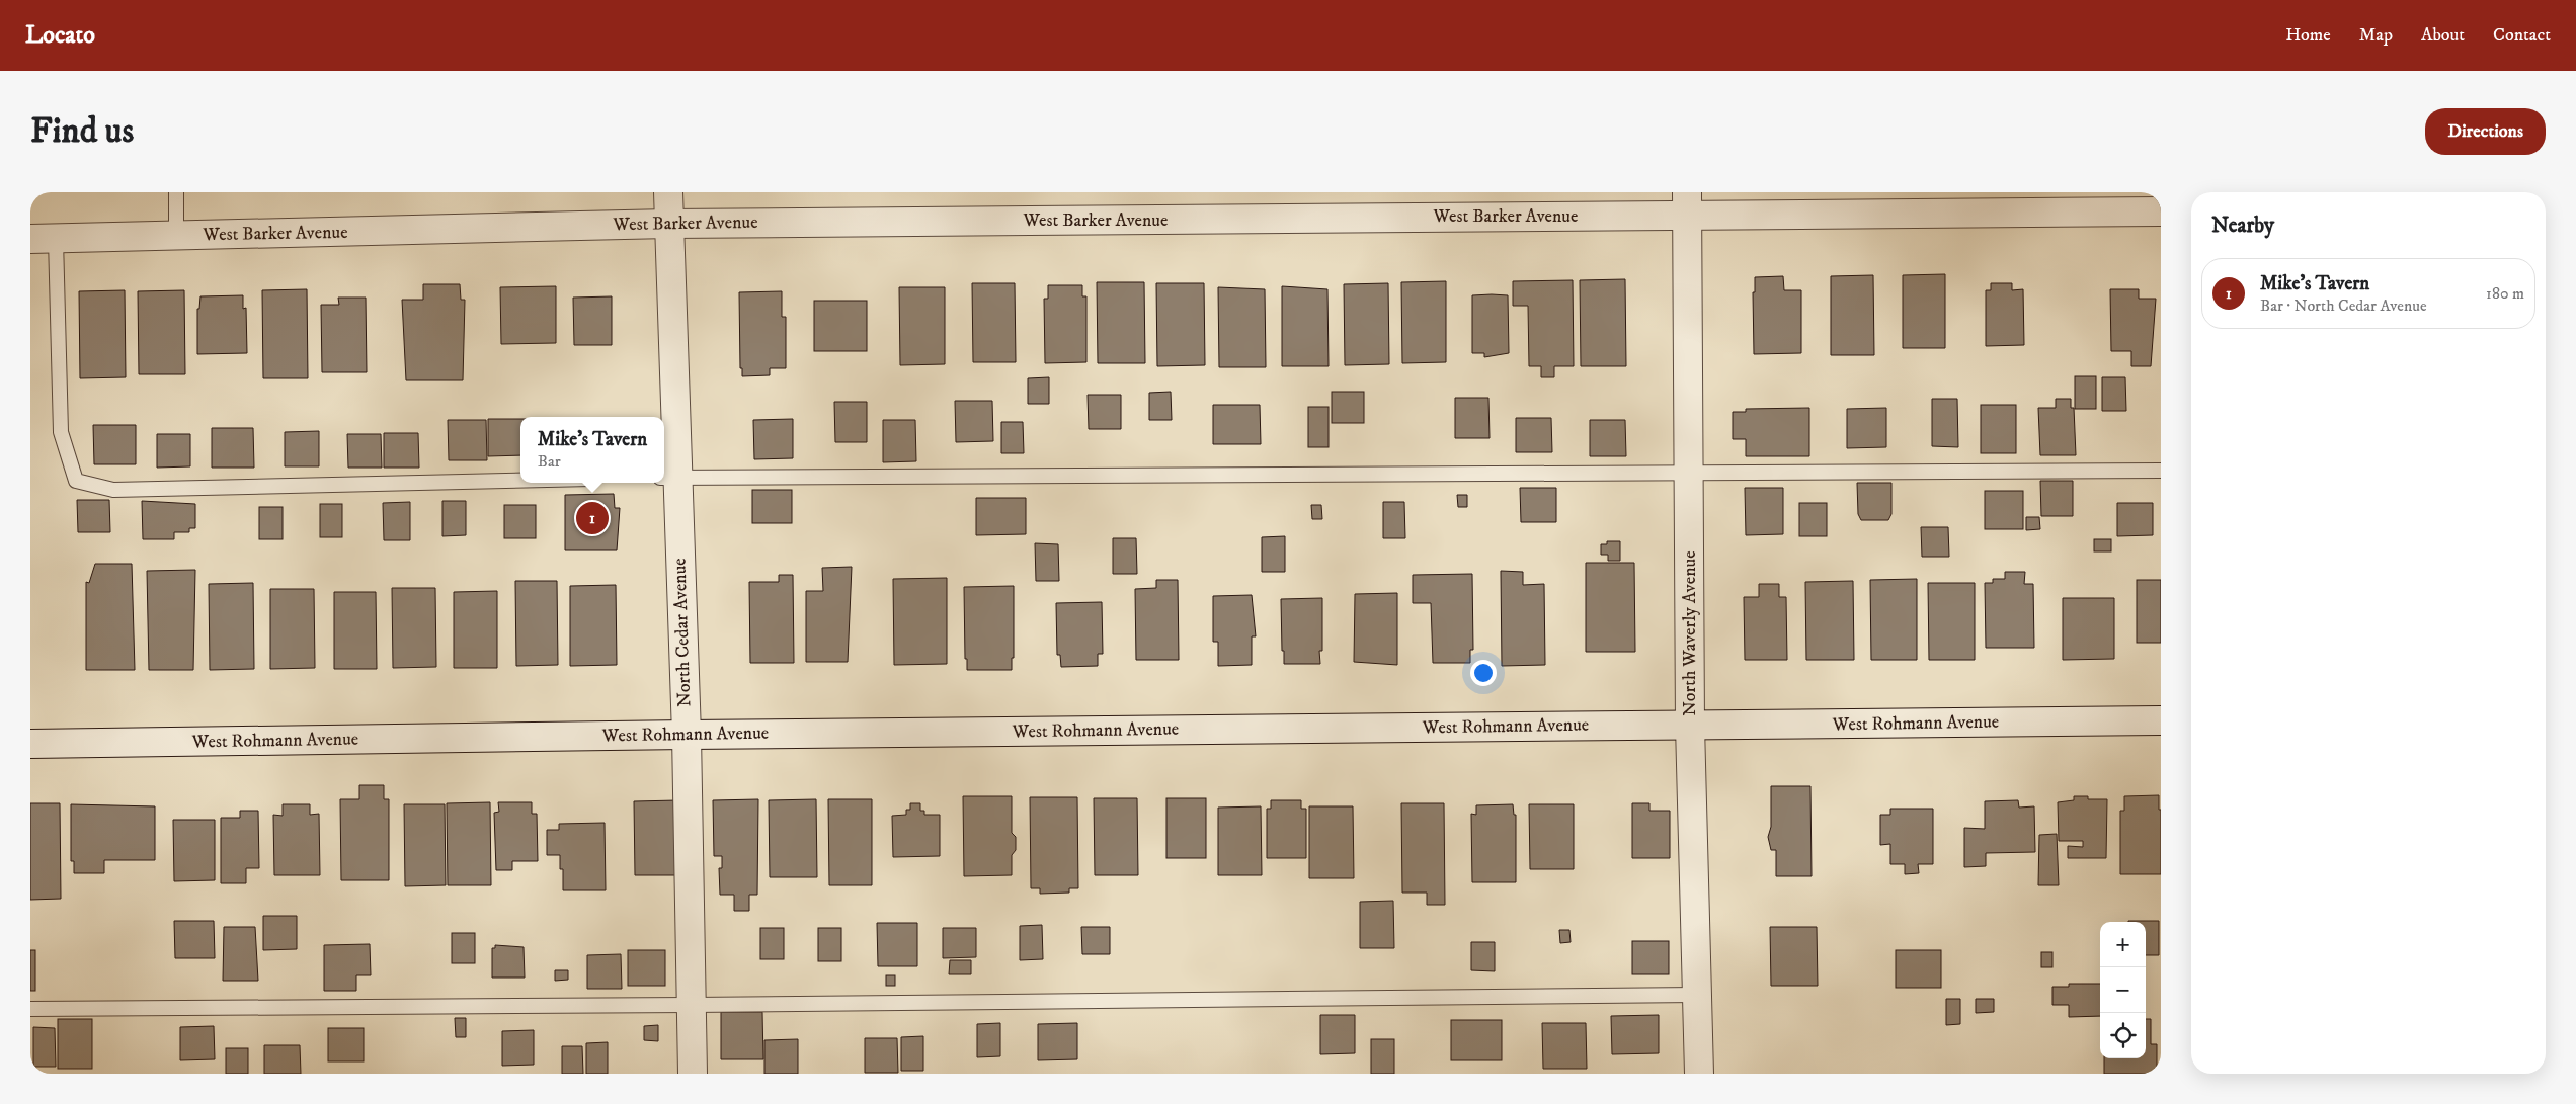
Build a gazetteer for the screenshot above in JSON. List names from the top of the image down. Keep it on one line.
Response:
{"streets":{"street":["West Barker Avenue","North Cedar Avenue","North Waverly Avenue","West Rohmann Avenue"]},"crossings":[["West Barker Avenue","North Cedar Avenue"],["West Barker Avenue","North Waverly Avenue"],["North Cedar Avenue","West Rohmann Avenue"],["North Waverly Avenue","West Rohmann Avenue"]],"page":{"header":"Locato","nav":["Home","Map","About","Contact"],"buttons":"Directions","title":"Find us","heading":"Nearby","list":[{"mark":"1","name":"Mike's Tavern","note":"Bar · North Cedar Avenue","value":"180 m"}],"popup":["Mike's Tavern","Bar"],"pins":"1","map_buttons":["+","−"]}}
